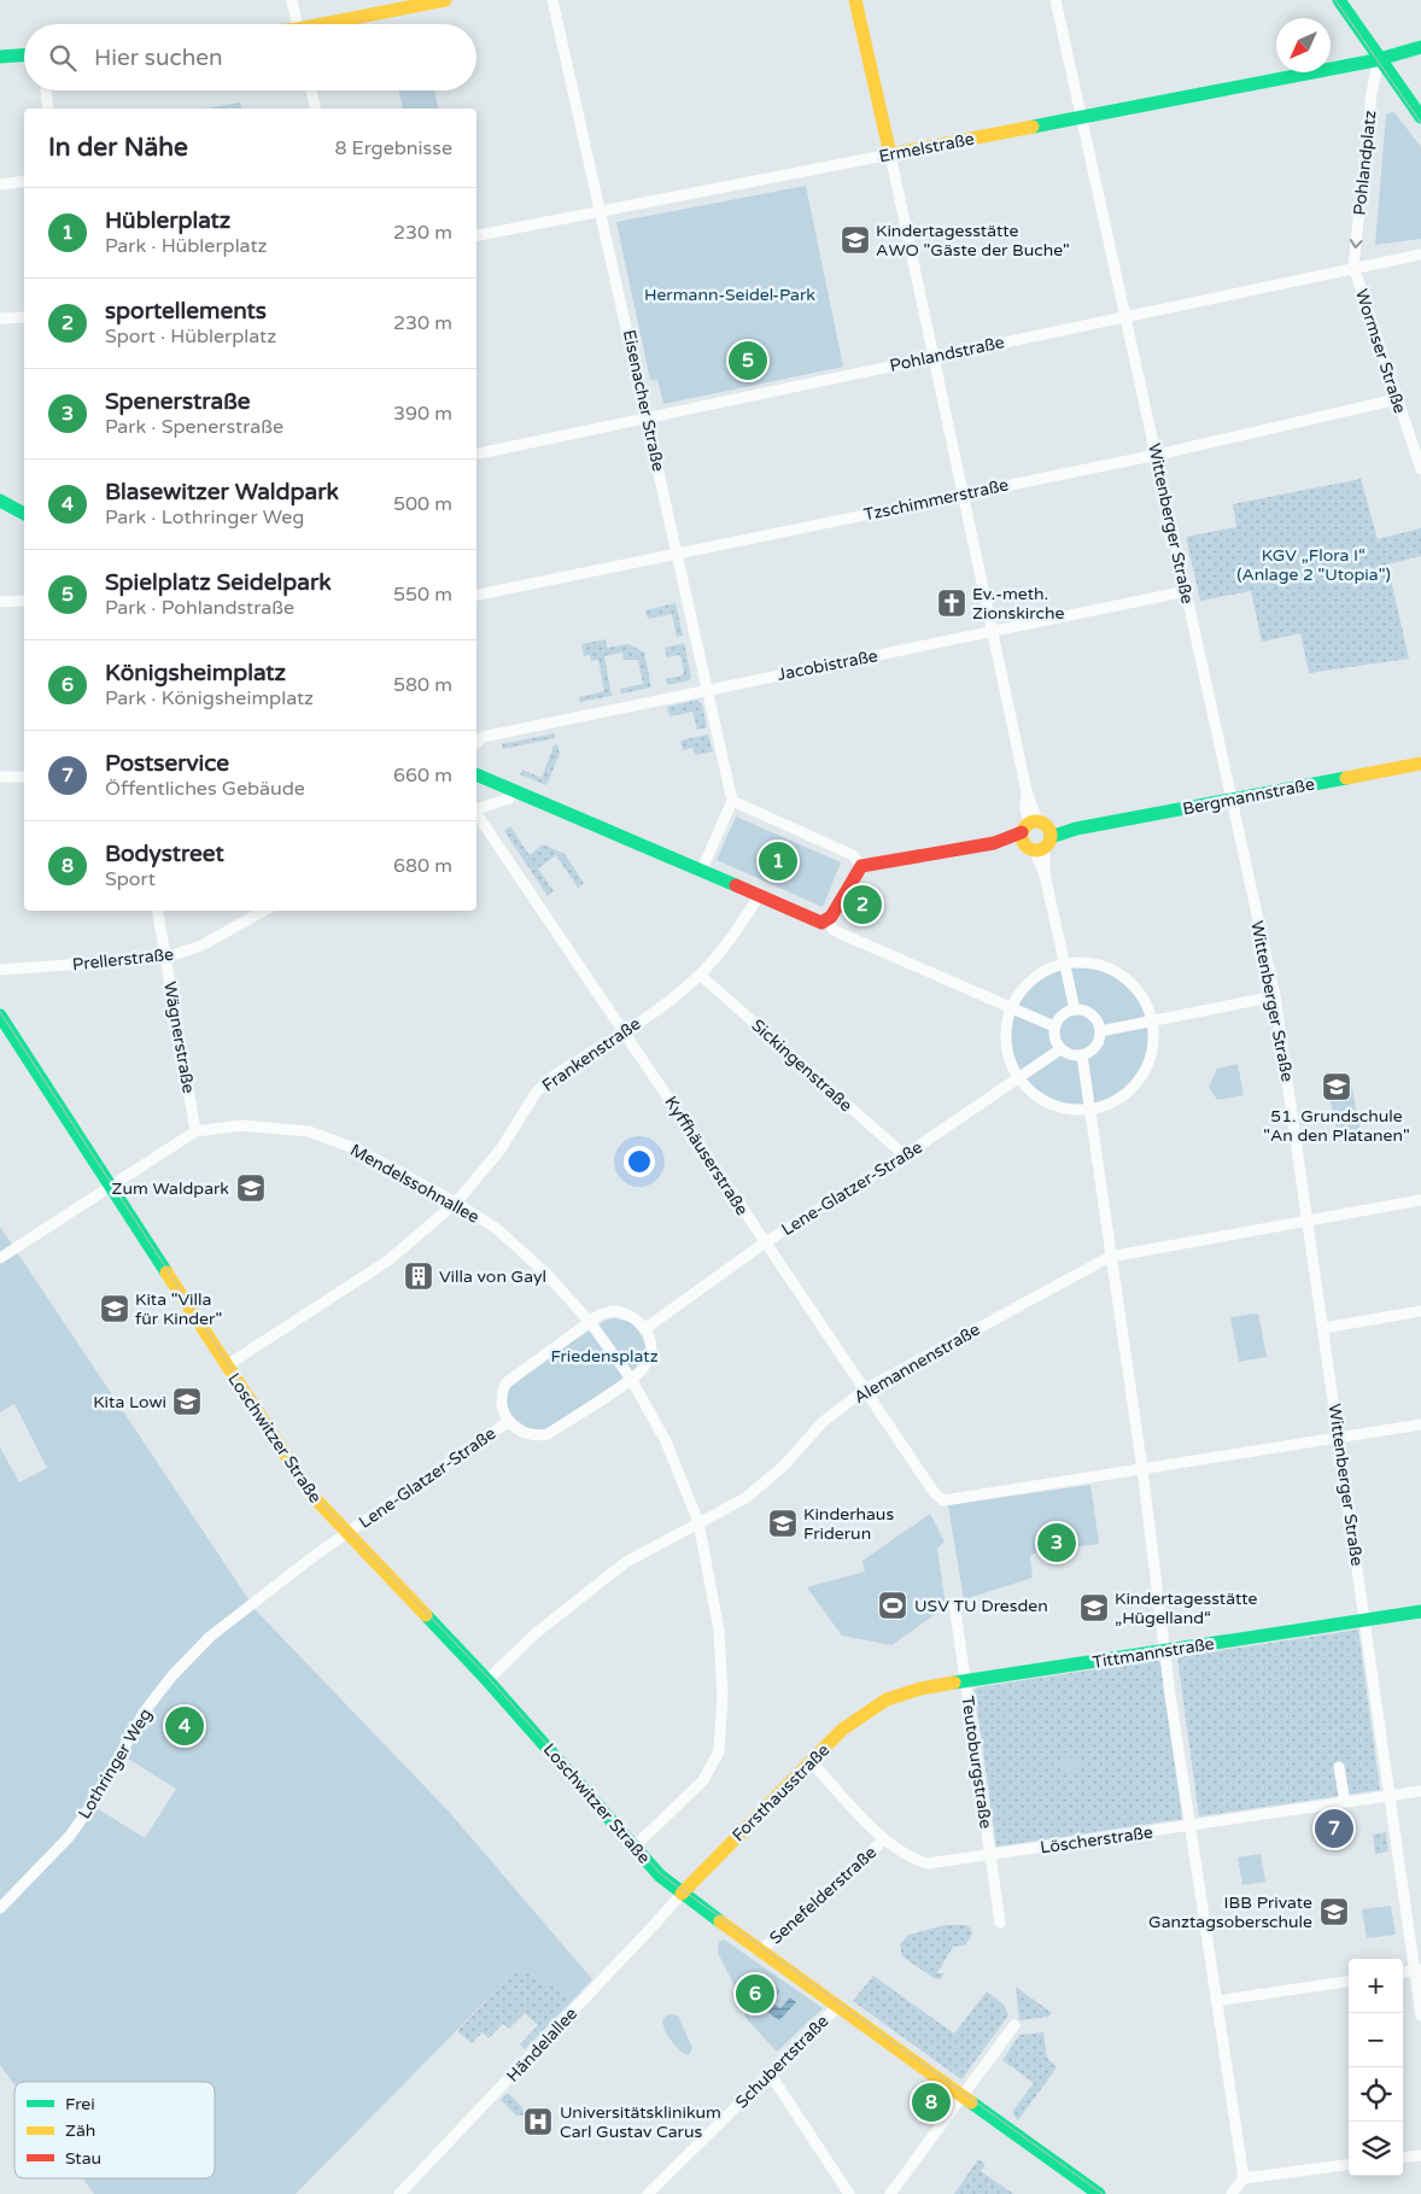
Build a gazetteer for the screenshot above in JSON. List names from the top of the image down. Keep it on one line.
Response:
{"streets":{"street":["Ermelstraße","Pohlandplatz","Wormser Straße","Pohlandstraße","Eisenacher Straße","Tzschimmerstraße","Wittenberger Straße","Jacobistraße","Bergmannstraße","Prellerstraße","Wägnerstraße","Frankenstraße","Sickingenstraße","Kyffhäuserstraße","Mendelssohnallee","Lene-Glatzer-Straße","Alemannenstraße","Loschwitzer Straße","Tittmannstraße","Teutoburgstraße","Lothringer Weg","Forsthausstraße","Löscherstraße","Senefelderstraße","Händelallee","Schubertstraße"]},"crossings":[["Ermelstraße","Pohlandplatz"],["Ermelstraße","Eisenacher Straße"],["Ermelstraße","Wittenberger Straße"],["Pohlandplatz","Wormser Straße"],["Pohlandplatz","Pohlandstraße"],["Wormser Straße","Pohlandstraße"],["Wormser Straße","Tzschimmerstraße"],["Pohlandstraße","Eisenacher Straße"],["Pohlandstraße","Wittenberger Straße"],["Eisenacher Straße","Tzschimmerstraße"],["Eisenacher Straße","Jacobistraße"],["Tzschimmerstraße","Wittenberger Straße"],["Wittenberger Straße","Jacobistraße"],["Wittenberger Straße","Bergmannstraße"],["Wittenberger Straße","Alemannenstraße"],["Wittenberger Straße","Tittmannstraße"],["Wittenberger Straße","Löscherstraße"],["Prellerstraße","Wägnerstraße"],["Wägnerstraße","Mendelssohnallee"],["Frankenstraße","Sickingenstraße"],["Frankenstraße","Kyffhäuserstraße"],["Frankenstraße","Mendelssohnallee"],["Frankenstraße","Loschwitzer Straße"],["Sickingenstraße","Lene-Glatzer-Straße"],["Kyffhäuserstraße","Lene-Glatzer-Straße"],["Kyffhäuserstraße","Alemannenstraße"],["Mendelssohnallee","Loschwitzer Straße"],["Lene-Glatzer-Straße","Loschwitzer Straße"],["Lene-Glatzer-Straße","Lothringer Weg"],["Alemannenstraße","Loschwitzer Straße"],["Loschwitzer Straße","Lothringer Weg"],["Loschwitzer Straße","Forsthausstraße"],["Loschwitzer Straße","Senefelderstraße"],["Loschwitzer Straße","Händelallee"],["Loschwitzer Straße","Schubertstraße"],["Tittmannstraße","Teutoburgstraße"],["Tittmannstraße","Forsthausstraße"],["Teutoburgstraße","Löscherstraße"],["Forsthausstraße","Löscherstraße"],["Forsthausstraße","Händelallee"],["Löscherstraße","Senefelderstraße"]],"one_way":["Pohlandplatz"],"parks":["Hermann-Seidel-Park","KGV „Flora I“ (Anlage 2 \"Utopia\")","Friedensplatz"],"places":{"school or university":["Kindertagesstätte AWO \"Gäste der Buche\"","51. Grundschule \"An den Platanen\"","Zum Waldpark","Kita \"Villa für Kinder\"","Kita Lowi","Kinderhaus Friderun","Kindertagesstätte „Hügelland“","IBB Private Ganztagsoberschule"],"church":["Ev.-meth. Zionskirche"],"building":["Villa von Gayl"],"sports":["USV TU Dresden"],"hospital":["Universitätsklinikum Carl Gustav Carus"]},"legend":["Frei","Zäh","Stau"],"north":"bottom left","page":{"search":"Hier suchen","heading":["In der Nähe","8 Ergebnisse"],"list":[{"mark":"1","name":"Hüblerplatz","note":"Park · Hüblerplatz","value":"230 m"},{"mark":"2","name":"sportellements","note":"Sport · Hüblerplatz","value":"230 m"},{"mark":"3","name":"Spenerstraße","note":"Park · Spenerstraße","value":"390 m"},{"mark":"4","name":"Blasewitzer Waldpark","note":"Park · Lothringer Weg","value":"500 m"},{"mark":"5","name":"Spielplatz Seidelpark","note":"Park · Pohlandstraße","value":"550 m"},{"mark":"6","name":"Königsheimplatz","note":"Park · Königsheimplatz","value":"580 m"},{"mark":"7","name":"Postservice","note":"Öffentliches Gebäude","value":"660 m"},{"mark":"8","name":"Bodystreet","note":"Sport","value":"680 m"}],"pins":["5","1","2","3","4","7","6","8"],"map_buttons":["+","−"]}}
